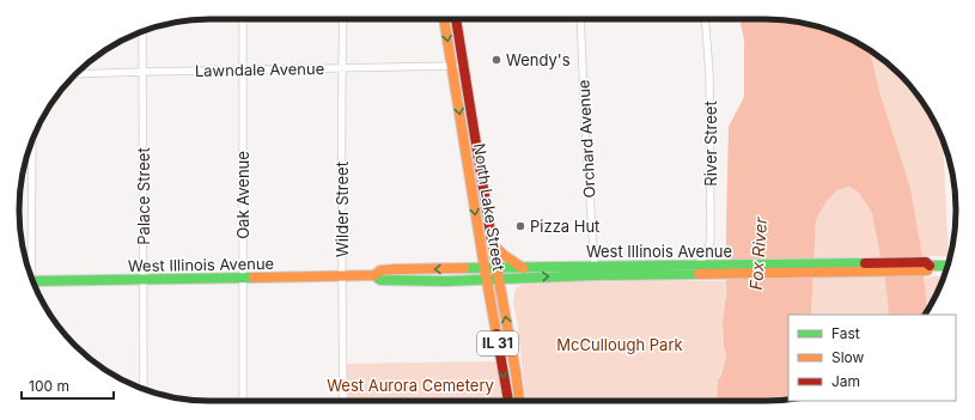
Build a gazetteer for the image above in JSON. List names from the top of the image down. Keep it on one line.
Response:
{"streets":{"main road":["North Lake Street","West Illinois Avenue","IL 31"],"street":["Lawndale Avenue","Orchard Avenue","River Street","Oak Avenue","Palace Street","Wilder Street"]},"crossings":[["Lawndale Avenue","Oak Avenue"],["Lawndale Avenue","Palace Street"],["Lawndale Avenue","North Lake Street"],["Lawndale Avenue","Wilder Street"],["Orchard Avenue","West Illinois Avenue"],["River Street","West Illinois Avenue"],["Oak Avenue","West Illinois Avenue"],["Palace Street","West Illinois Avenue"],["North Lake Street","West Illinois Avenue"],["Wilder Street","West Illinois Avenue"]],"water":["Fox River"],"parks":["McCullough Park","West Aurora Cemetery"],"places":["Wendy's","Pizza Hut"],"legend":["Fast","Slow","Jam"],"scale_bar":"100 m"}
